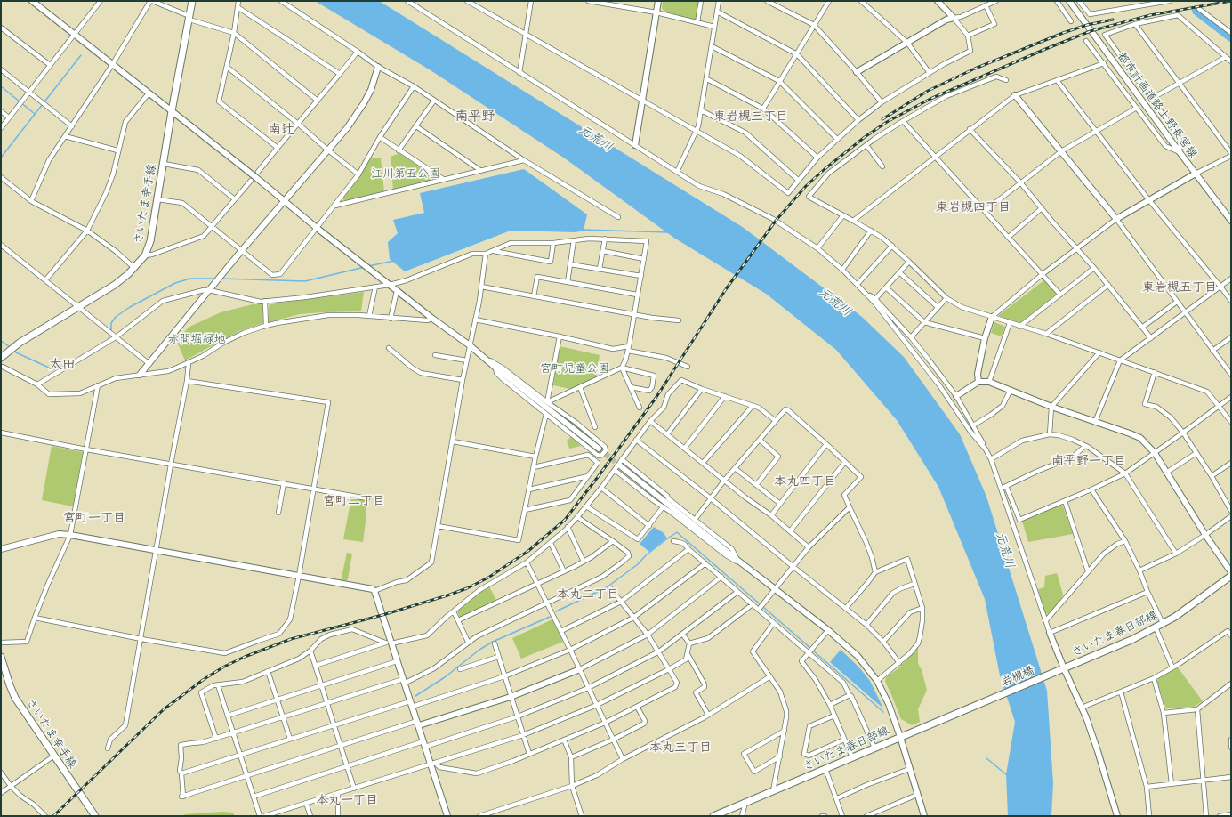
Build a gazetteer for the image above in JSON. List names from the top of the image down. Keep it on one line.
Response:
{"streets":{"main road":["さいたま幸手線","さいたま春日部線","岩槻橋"],"street":["都市計画道路上野長宮線"]},"crossings":[["さいたま春日部線","岩槻橋"]],"districts":["南平野","東岩槻三丁目","南辻","東岩槻四丁目","東岩槻五丁目","太田","南平野一丁目","本丸四丁目","宮町二丁目","宮町一丁目","本丸二丁目","本丸三丁目","本丸一丁目"],"water":["元荒川"],"parks":["江川第五公園","赤間堀緑地","宮町児童公園"]}
